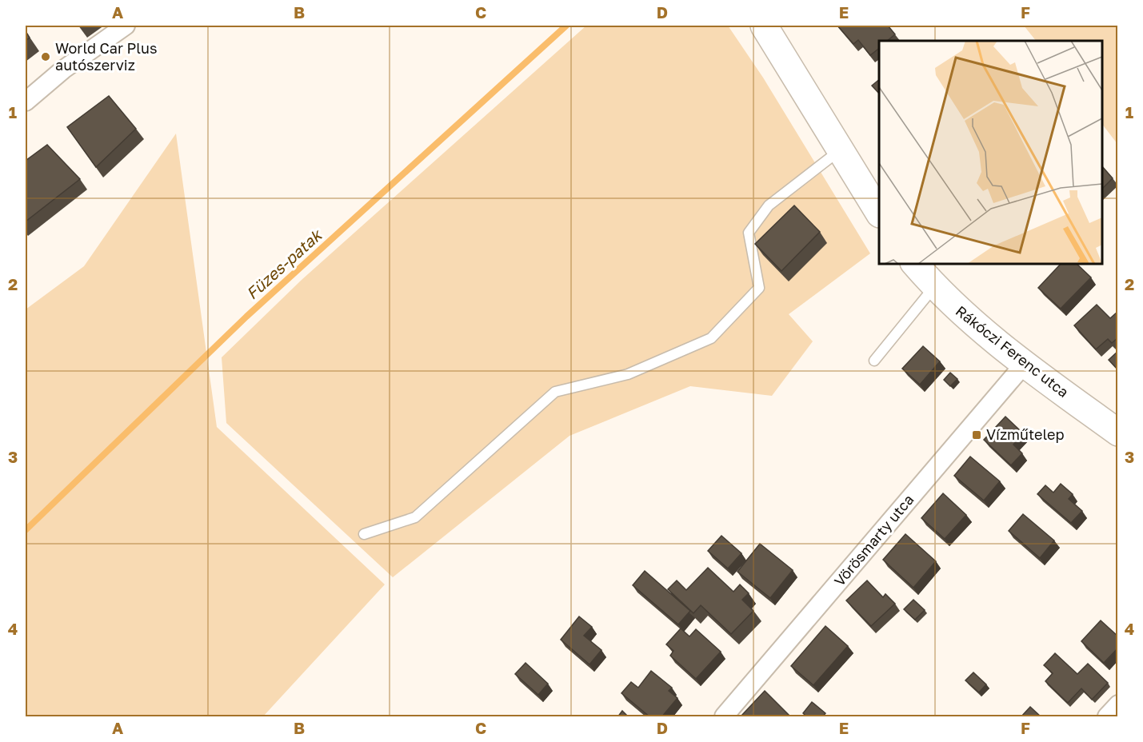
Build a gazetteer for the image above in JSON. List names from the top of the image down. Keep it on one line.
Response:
{"streets":{"main road":["Rákóczi Ferenc utca"],"street":["Vörösmarty utca"]},"crossings":[["Rákóczi Ferenc utca","Vörösmarty utca"]],"water":["Füzes-patak"],"places":{"other":["World Car Plus autószerviz"],"transit":["Vízműtelep"]},"grid":{"columns":["A","B","C","D","E","F"],"rows":["1","2","3","4"]}}
